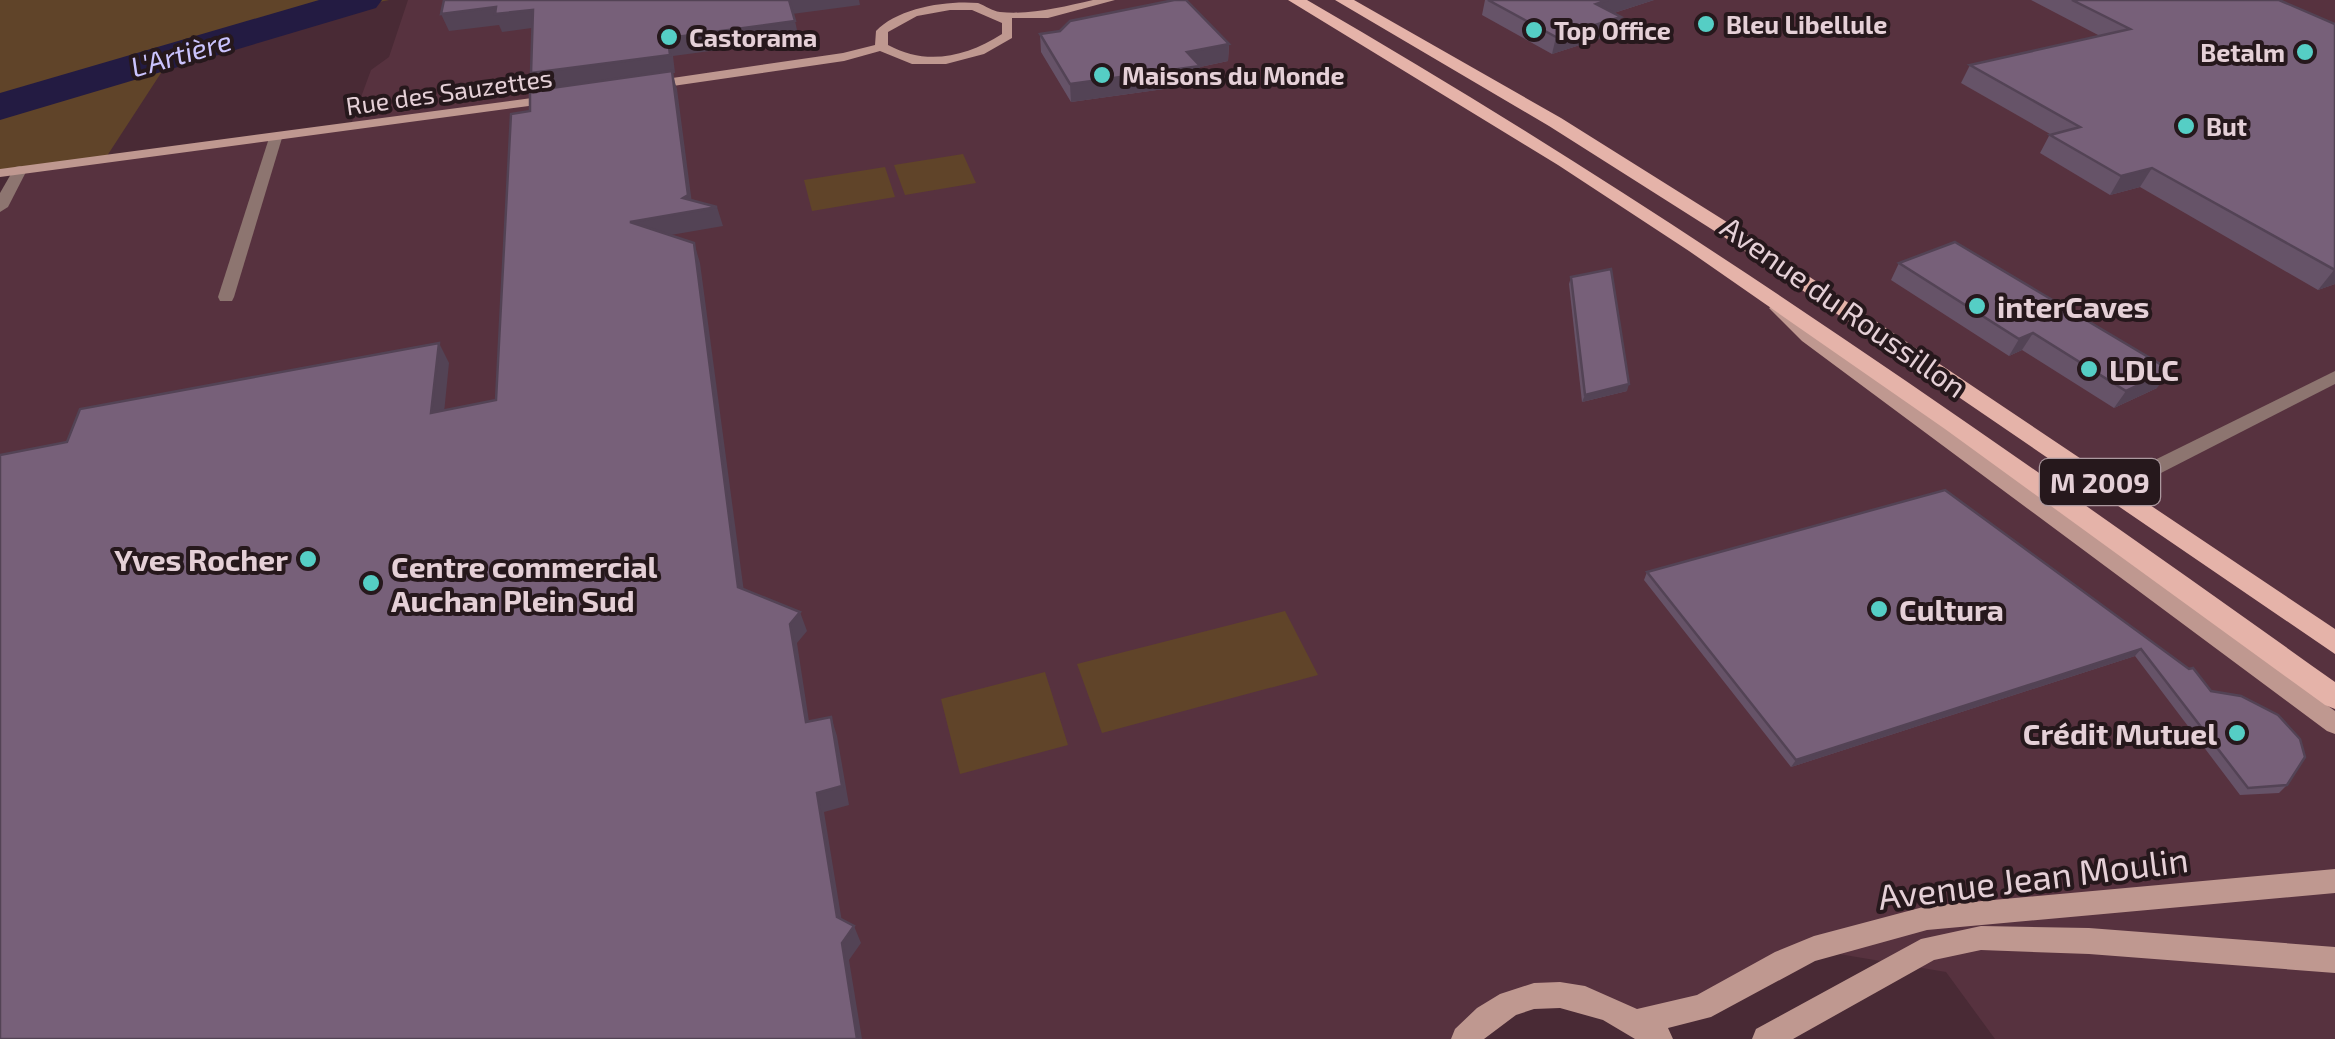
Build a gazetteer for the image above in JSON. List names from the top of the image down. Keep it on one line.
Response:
{"streets":{"main road":["Rue des Sauzettes","Avenue du Roussillon","M 2009","Avenue Jean Moulin"]},"water":["L'Artière"],"places":["Bleu Libellule","Top Office","Castorama","Betalm","Maisons du Monde","But","interCaves","LDLC","Yves Rocher","Centre commercial Auchan Plein Sud","Cultura","Crédit Mutuel"]}
